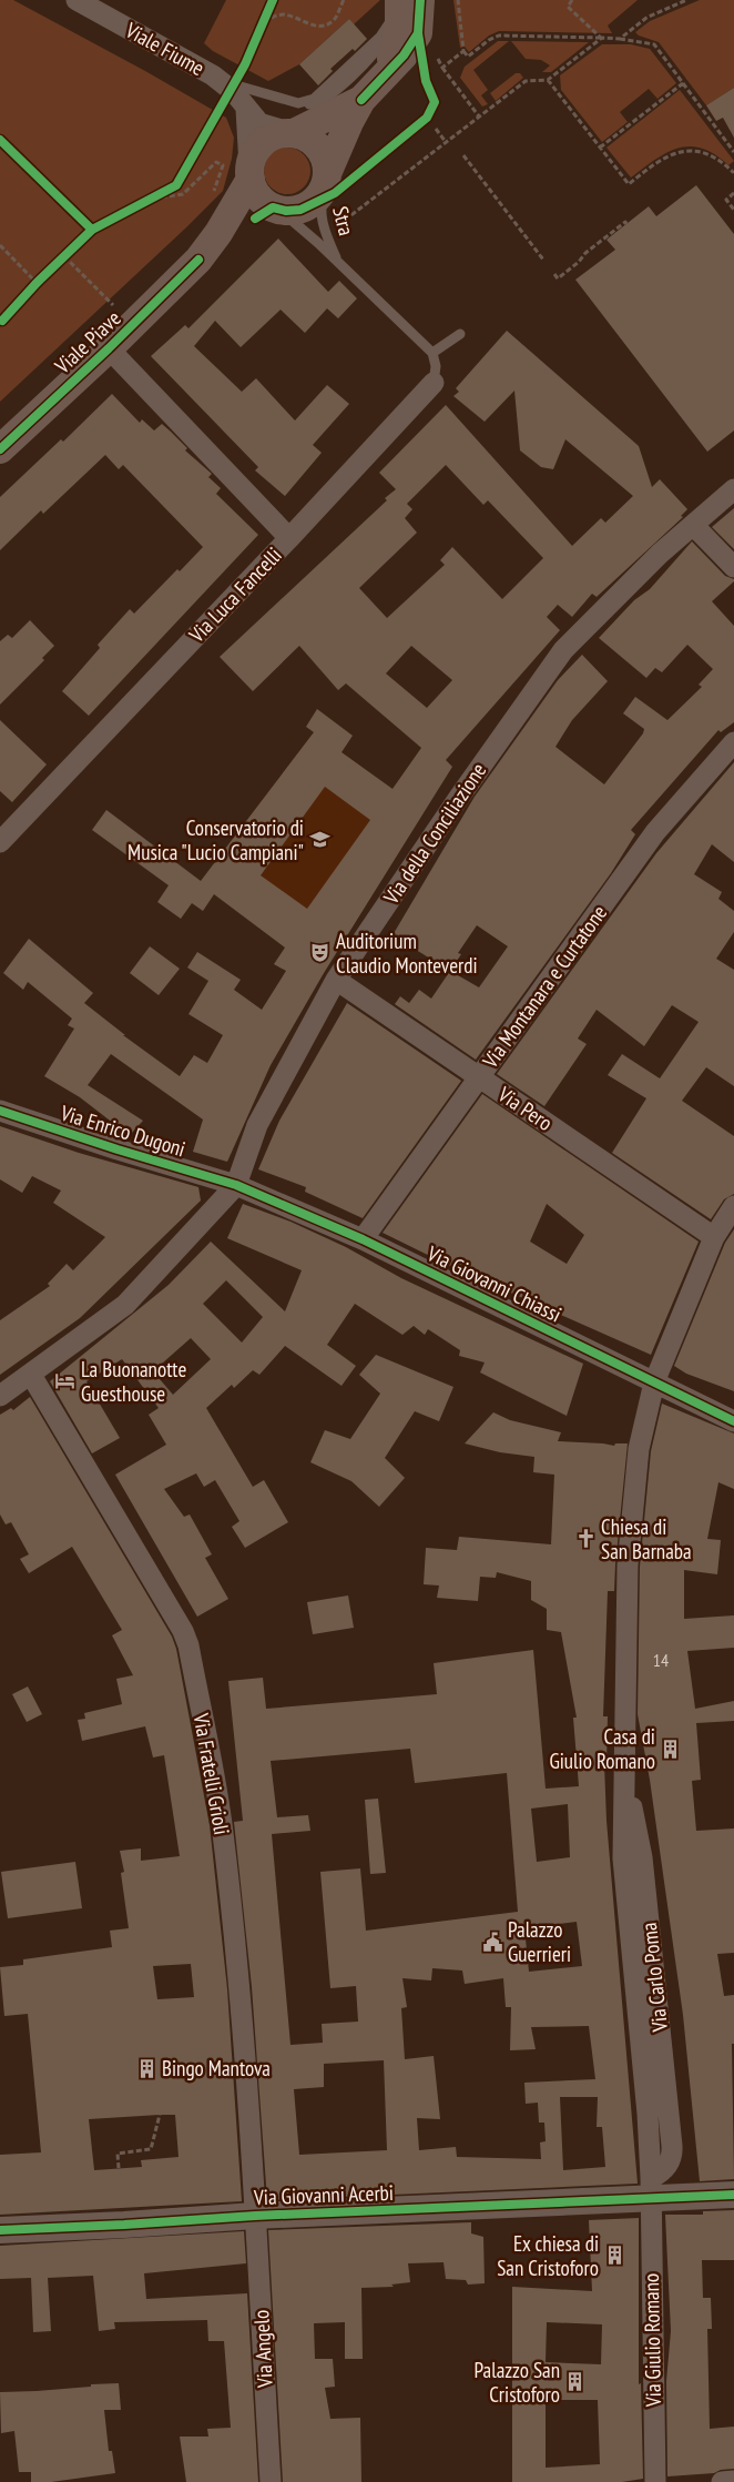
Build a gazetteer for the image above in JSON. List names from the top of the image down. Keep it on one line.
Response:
{"streets":{"main road":["Viale Piave"],"street":["Viale Fiume","Via Luca Fancelli","Via della Conciliazione","Via Montanara e Curtatone","Via Pero","Via Enrico Dugoni","Via Giovanni Chiassi","Via Fratelli Grioli","Via Carlo Poma","Via Giovanni Acerbi","Via Giulio Romano","Via Angelo"],"lane":["Stra"]},"crossings":[["Viale Fiume","Stra"],["Viale Piave","Via Luca Fancelli"],["Via della Conciliazione","Via Pero"],["Via della Conciliazione","Via Enrico Dugoni"],["Via della Conciliazione","Via Giovanni Chiassi"],["Via della Conciliazione","Via Fratelli Grioli"],["Via Montanara e Curtatone","Via Pero"],["Via Montanara e Curtatone","Via Giovanni Chiassi"],["Via Pero","Via Carlo Poma"],["Via Enrico Dugoni","Via Giovanni Chiassi"],["Via Giovanni Chiassi","Via Carlo Poma"],["Via Fratelli Grioli","Via Giovanni Acerbi"],["Via Fratelli Grioli","Via Angelo"],["Via Carlo Poma","Via Giovanni Acerbi"],["Via Carlo Poma","Via Giulio Romano"],["Via Giovanni Acerbi","Via Giulio Romano"],["Via Giovanni Acerbi","Via Angelo"]],"places":{"school or university":["Conservatorio di Musica \"Lucio Campiani\""],"theatre":["Auditorium Claudio Monteverdi"],"hotel":["La Buonanotte Guesthouse"],"church":["Chiesa di San Barnaba"],"building":["Casa di Giulio Romano","Bingo Mantova","Ex chiesa di San Cristoforo","Palazzo San Cristoforo"],"public building":["Palazzo Guerrieri"]},"house_numbers":["14"]}
